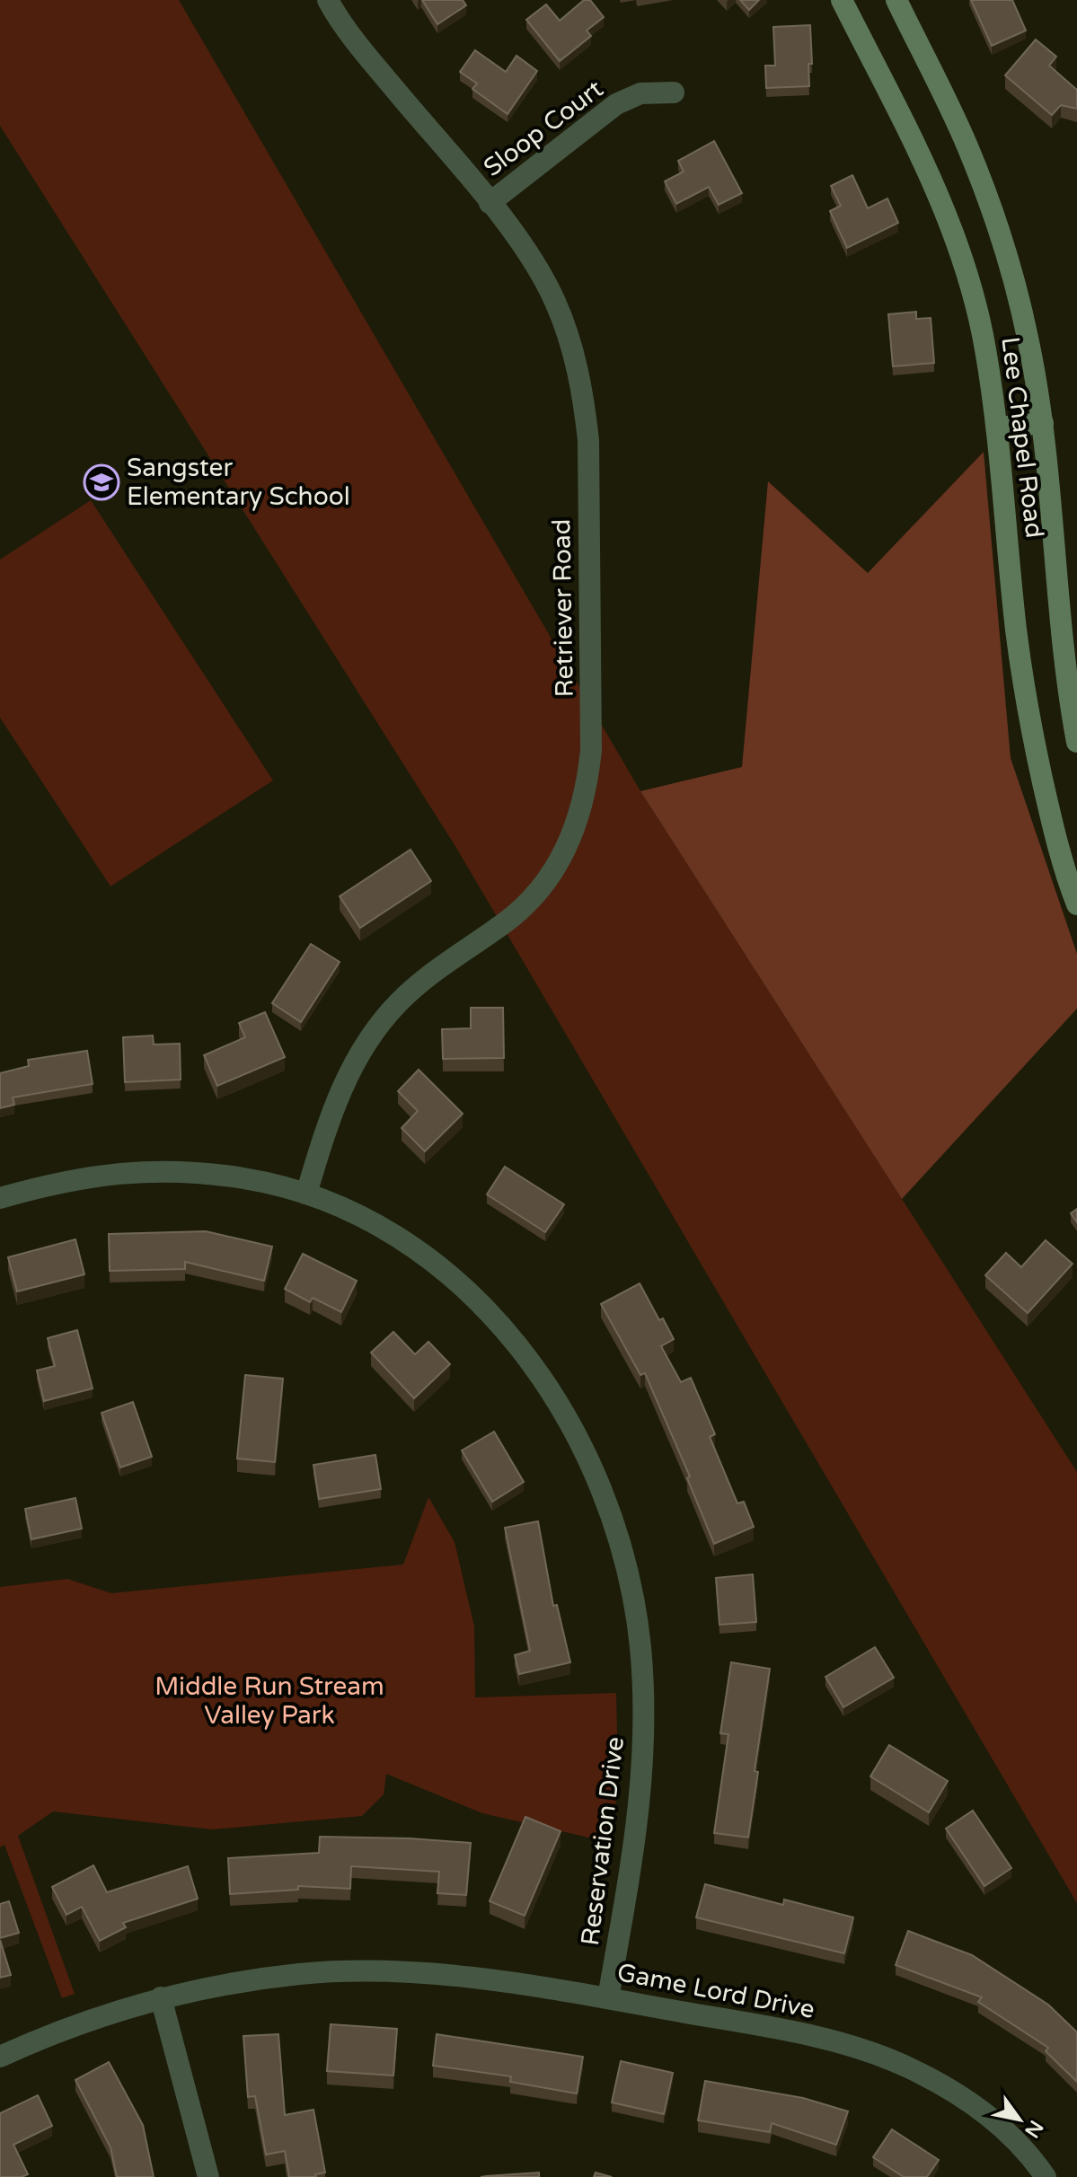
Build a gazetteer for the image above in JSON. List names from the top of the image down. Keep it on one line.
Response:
{"streets":{"main road":["Lee Chapel Road"],"street":["Sloop Court","Retriever Road","Reservation Drive","Game Lord Drive"]},"crossings":[["Sloop Court","Retriever Road"],["Retriever Road","Reservation Drive"],["Reservation Drive","Game Lord Drive"]],"parks":["Middle Run Stream Valley Park"],"places":{"school or university":["Sangster Elementary School"]},"north":"bottom right"}
